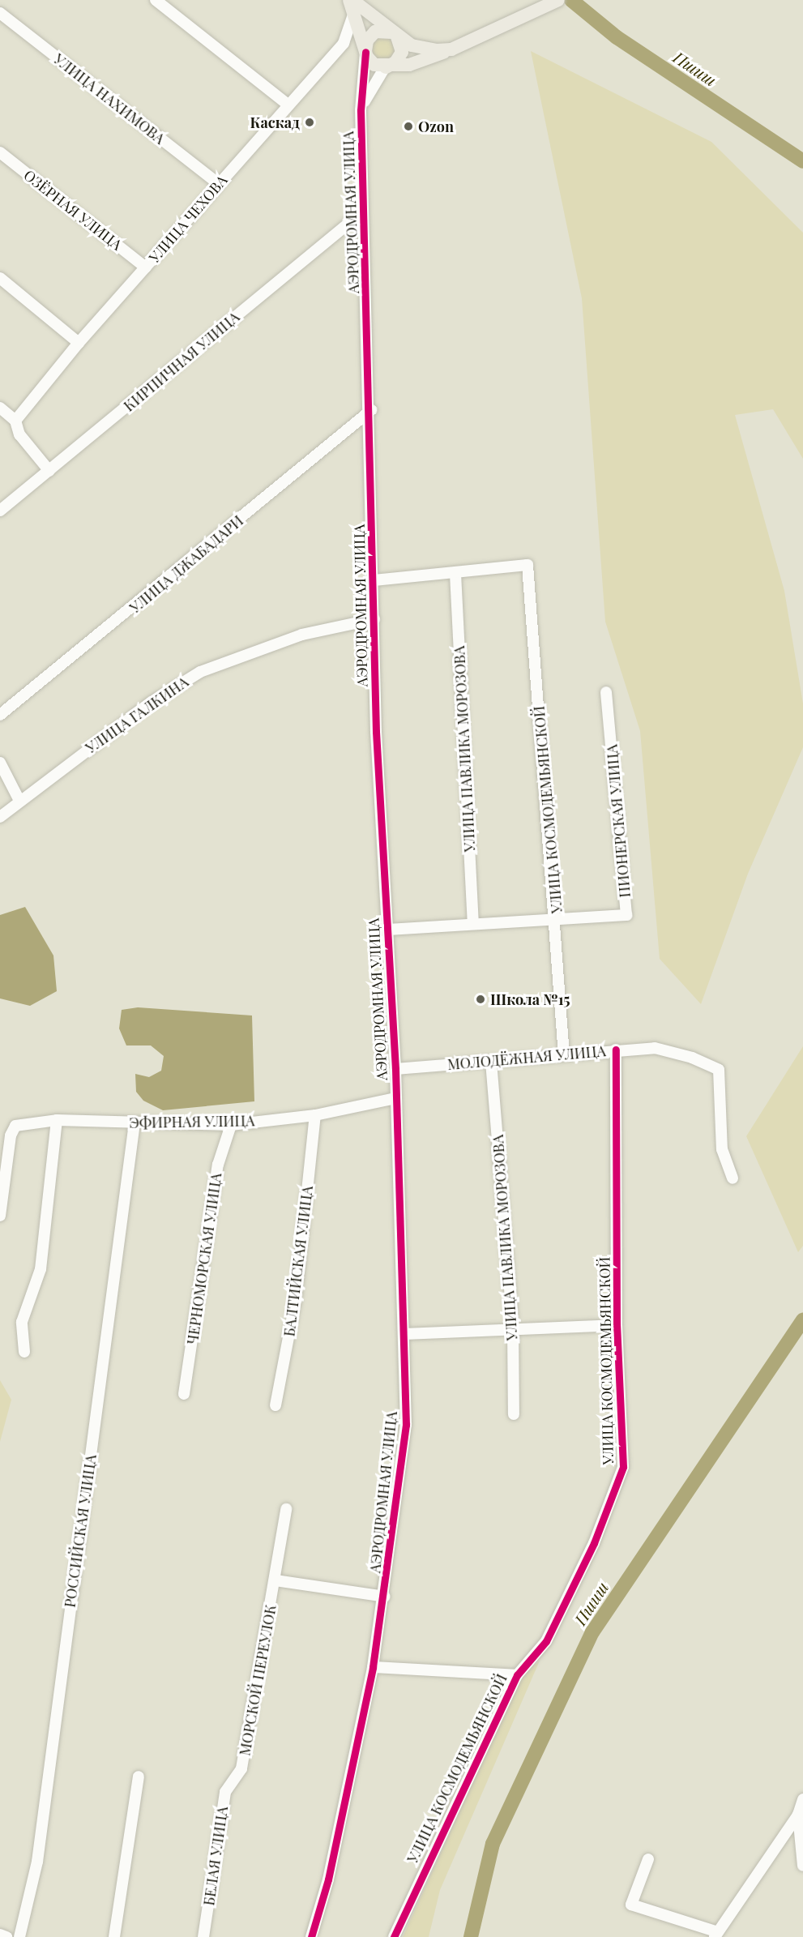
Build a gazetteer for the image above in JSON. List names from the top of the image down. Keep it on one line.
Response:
{"streets":{"street":["УЛИЦА НАХИМОВА","ОЗЁРНАЯ УЛИЦА","АЭРОДРОМНАЯ УЛИЦА","УЛИЦА ЧЕХОВА","КИРПИЧНАЯ УЛИЦА","УЛИЦА ДЖАБАДАРИ","УЛИЦА ГАЛКИНА","УЛИЦА ПАВЛИКА МОРОЗОВА","УЛИЦА КОСМОДЕМЬЯНСКОЙ","ПИОНЕРСКАЯ УЛИЦА","МОЛОДЁЖНАЯ УЛИЦА","ЭФИРНАЯ УЛИЦА","ЧЕРНОМОРСКАЯ УЛИЦА","БАЛТИЙСКАЯ УЛИЦА","РОССИЙСКАЯ УЛИЦА","МОРСКОЙ ПЕРЕУЛОК","БЕЛАЯ УЛИЦА"]},"crossings":[["УЛИЦА НАХИМОВА","УЛИЦА ЧЕХОВА"],["ОЗЁРНАЯ УЛИЦА","УЛИЦА ЧЕХОВА"],["АЭРОДРОМНАЯ УЛИЦА","КИРПИЧНАЯ УЛИЦА"],["АЭРОДРОМНАЯ УЛИЦА","УЛИЦА ДЖАБАДАРИ"],["АЭРОДРОМНАЯ УЛИЦА","УЛИЦА ГАЛКИНА"],["АЭРОДРОМНАЯ УЛИЦА","ПИОНЕРСКАЯ УЛИЦА"],["АЭРОДРОМНАЯ УЛИЦА","МОЛОДЁЖНАЯ УЛИЦА"],["АЭРОДРОМНАЯ УЛИЦА","ЭФИРНАЯ УЛИЦА"],["УЛИЦА ПАВЛИКА МОРОЗОВА","УЛИЦА КОСМОДЕМЬЯНСКОЙ"],["УЛИЦА ПАВЛИКА МОРОЗОВА","ПИОНЕРСКАЯ УЛИЦА"],["УЛИЦА ПАВЛИКА МОРОЗОВА","МОЛОДЁЖНАЯ УЛИЦА"],["УЛИЦА КОСМОДЕМЬЯНСКОЙ","ПИОНЕРСКАЯ УЛИЦА"],["УЛИЦА КОСМОДЕМЬЯНСКОЙ","МОЛОДЁЖНАЯ УЛИЦА"],["ЭФИРНАЯ УЛИЦА","ЧЕРНОМОРСКАЯ УЛИЦА"],["ЭФИРНАЯ УЛИЦА","БАЛТИЙСКАЯ УЛИЦА"],["ЭФИРНАЯ УЛИЦА","РОССИЙСКАЯ УЛИЦА"],["МОРСКОЙ ПЕРЕУЛОК","БЕЛАЯ УЛИЦА"]],"water":["Пшиш"],"places":["Каскад","Ozon","Школа №15"]}
